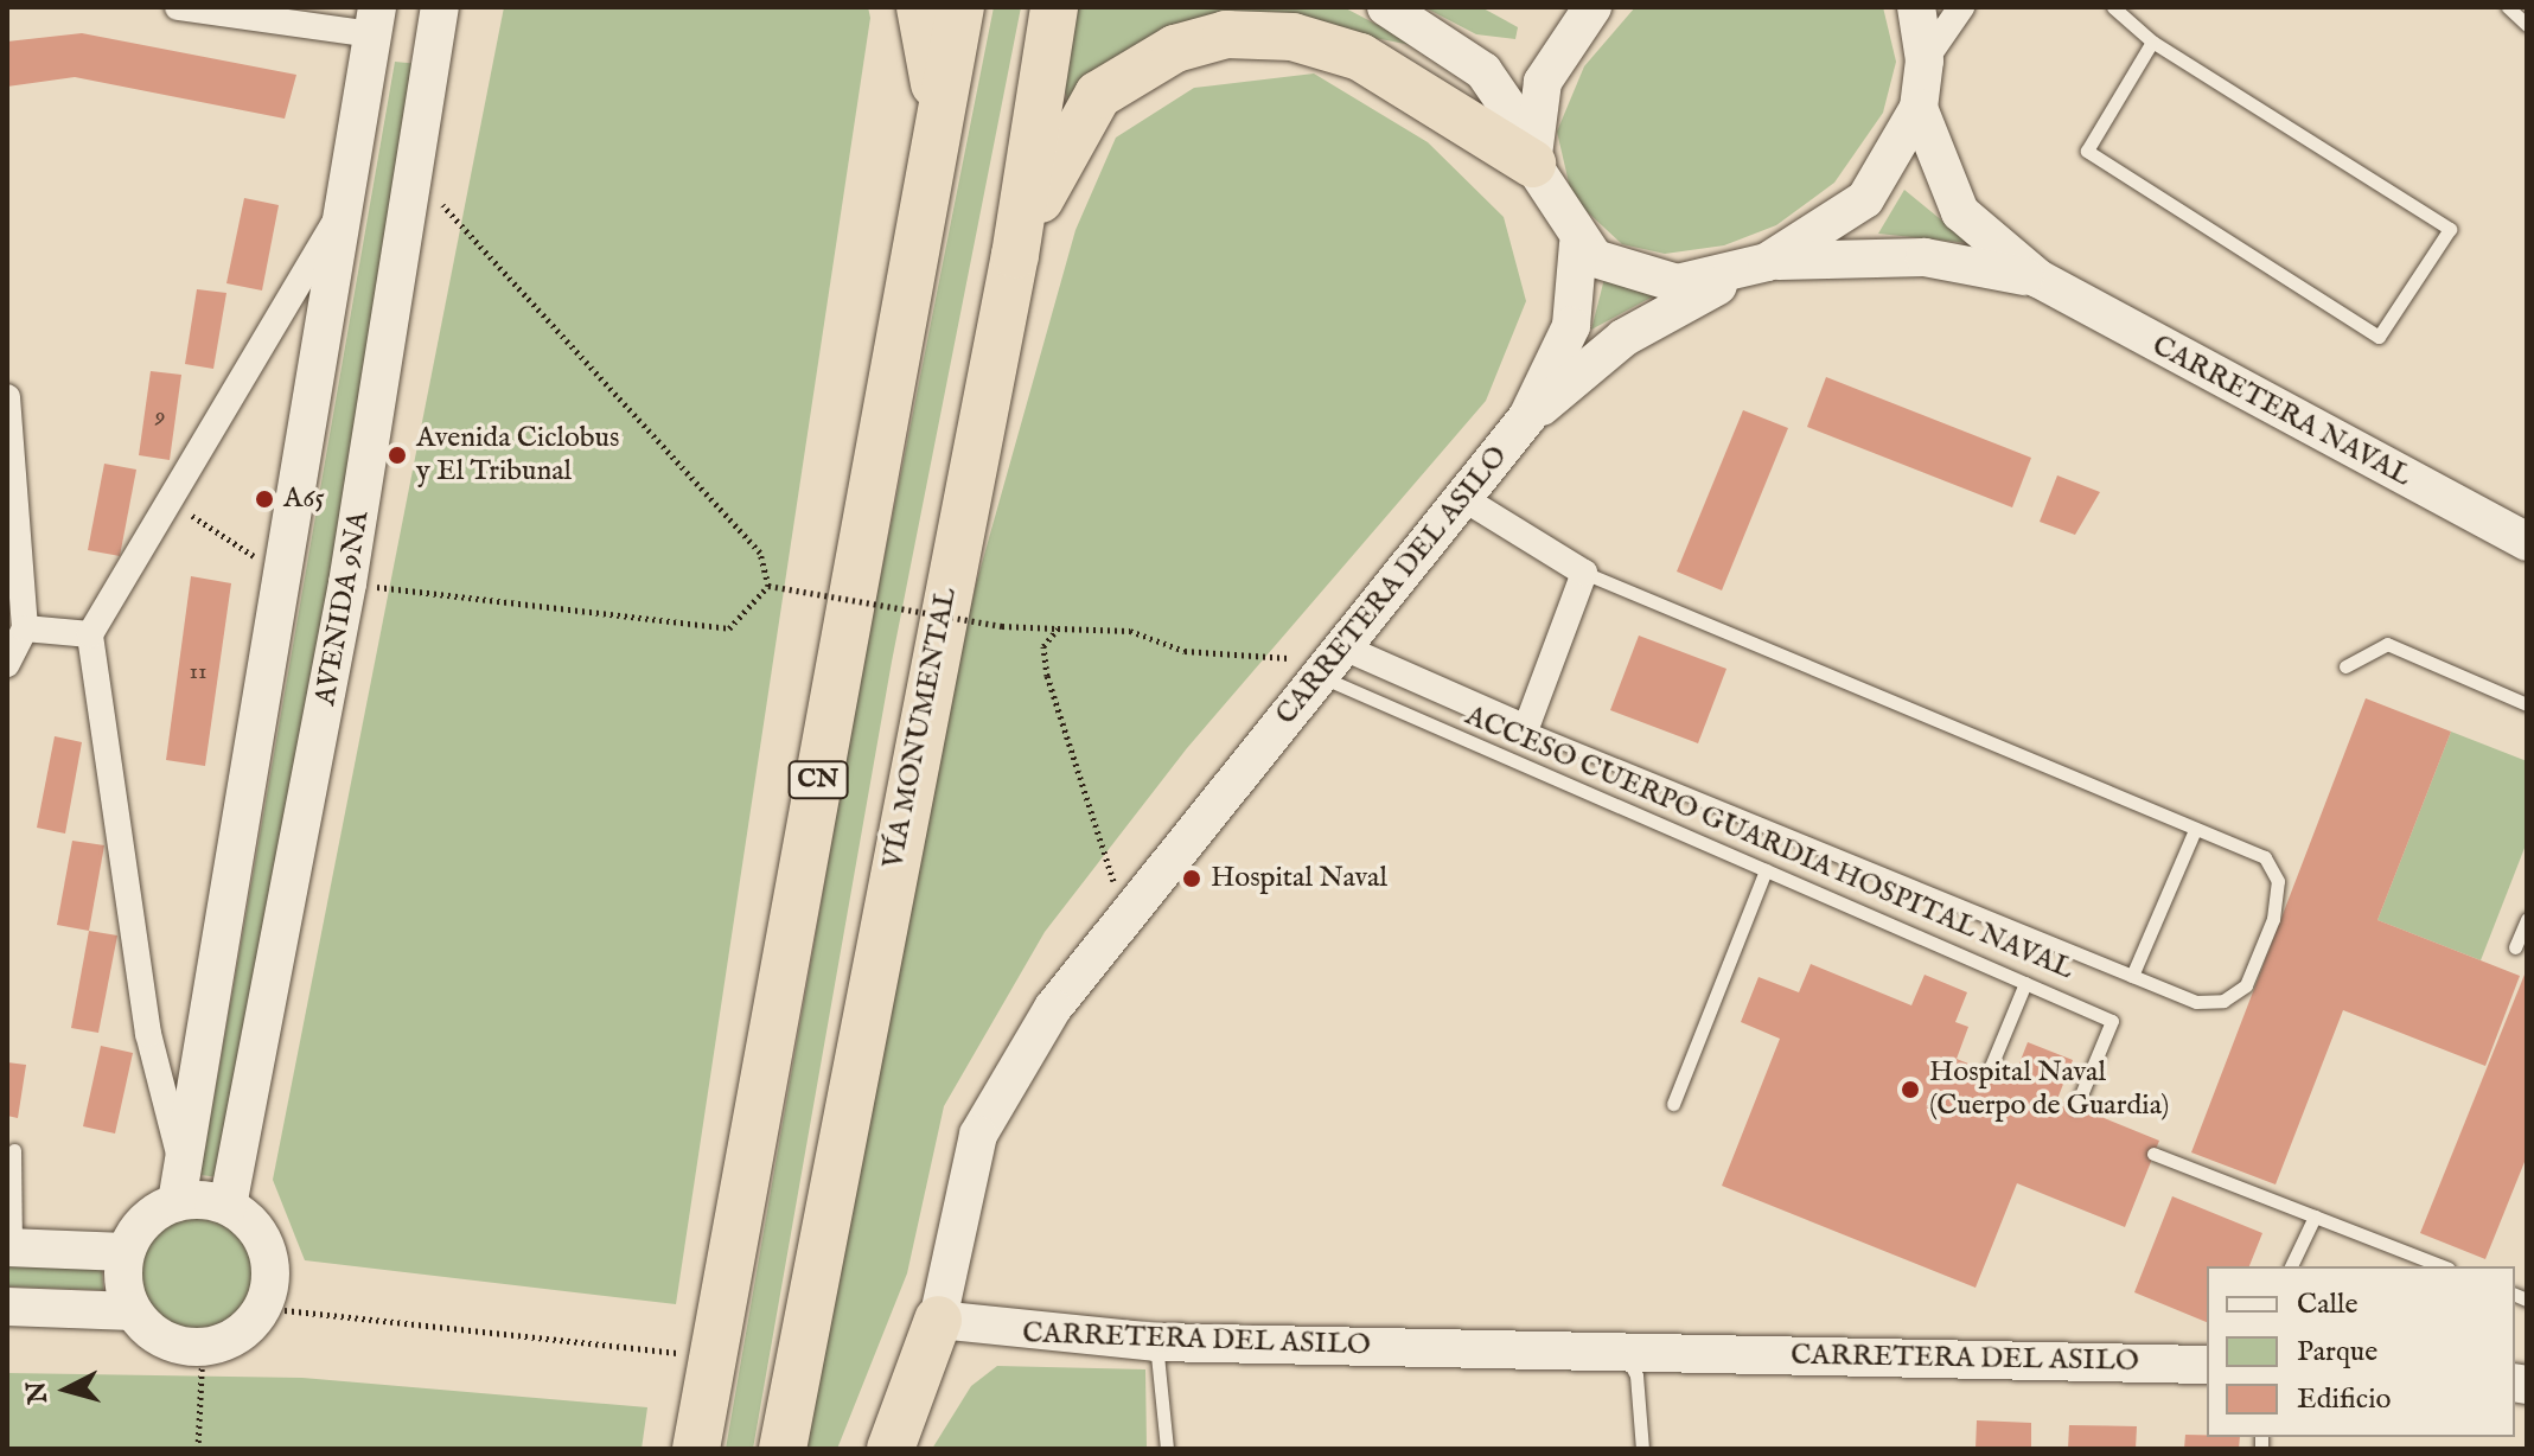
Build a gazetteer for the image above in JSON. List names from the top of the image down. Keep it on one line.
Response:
{"streets":{"highway":["VÍA MONUMENTAL","CN"],"street":["CARRETERA NAVAL","CARRETERA DEL ASILO","AVENIDA 9NA"],"lane":["ACCESO CUERPO GUARDIA HOSPITAL NAVAL"]},"crossings":[["CARRETERA NAVAL","CARRETERA DEL ASILO"],["CARRETERA DEL ASILO","ACCESO CUERPO GUARDIA HOSPITAL NAVAL"]],"places":["Avenida Ciclobus y El Tribunal","A65","Hospital Naval","Hospital Naval (Cuerpo de Guardia)"],"house_numbers":["9","11"],"legend":["Calle","Parque","Edificio"],"north":"left"}
